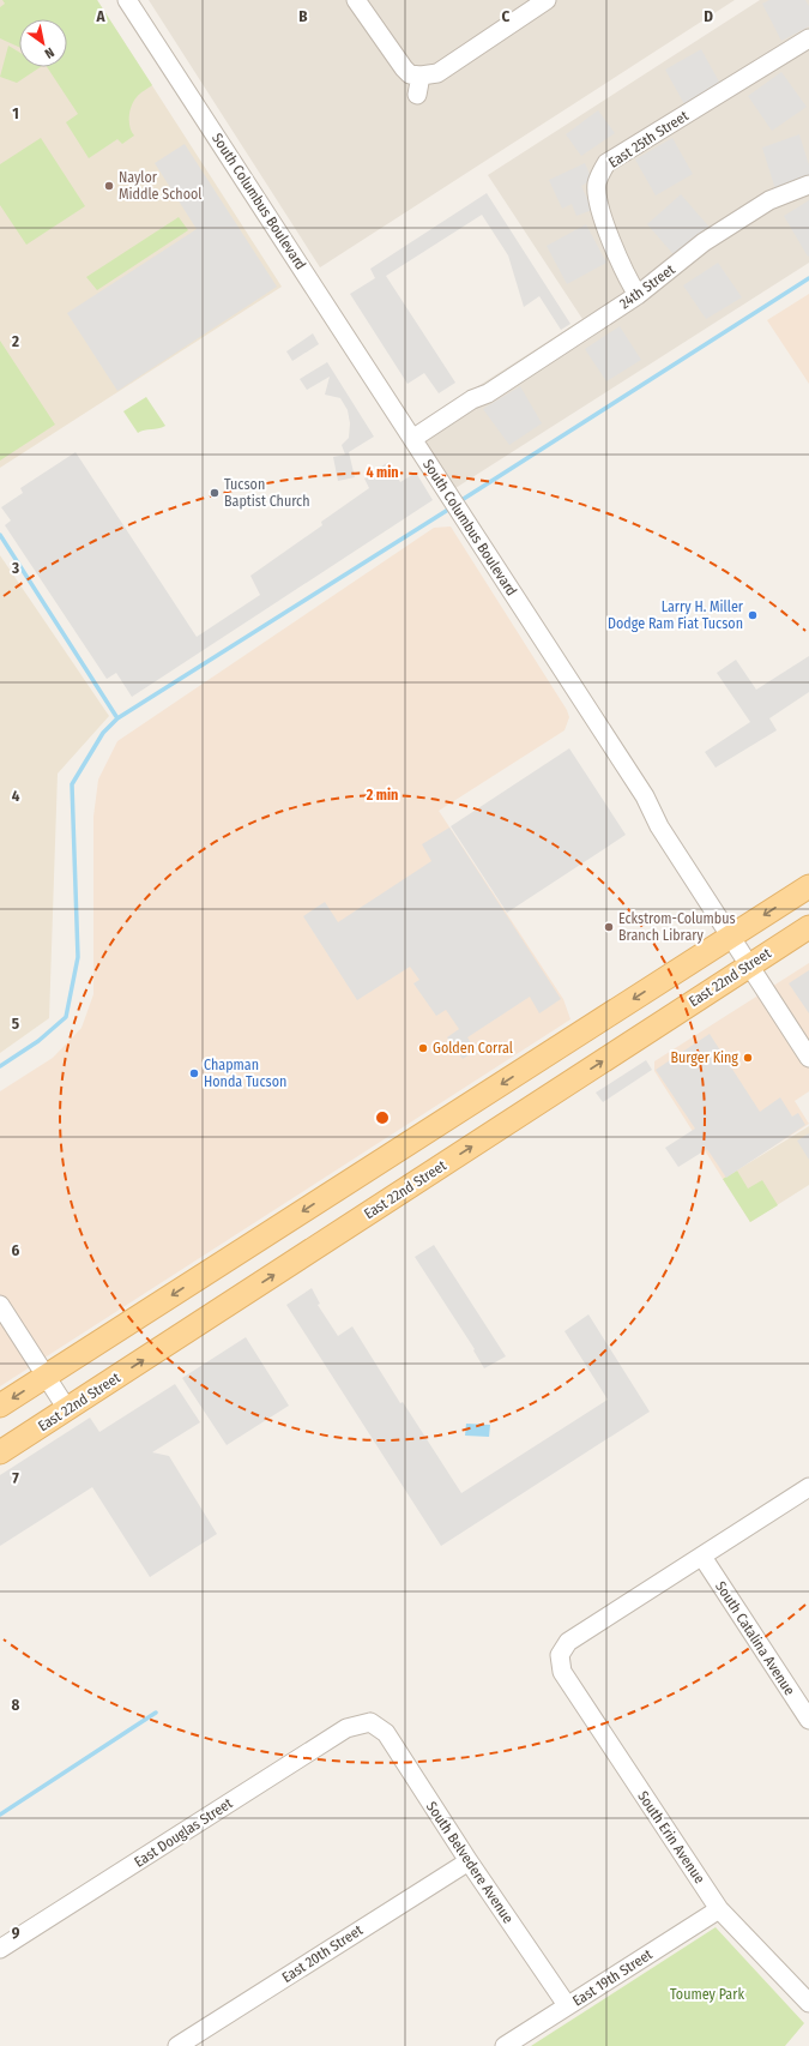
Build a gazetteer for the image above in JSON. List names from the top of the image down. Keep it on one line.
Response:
{"streets":{"main road":["East 22nd Street"],"street":["East 25th Street","South Columbus Boulevard","24th Street","South Catalina Avenue","East Douglas Street","South Erin Avenue","South Belvedere Avenue","East 20th Street","East 19th Street"]},"crossings":[["East 25th Street","24th Street"],["South Columbus Boulevard","24th Street"],["South Columbus Boulevard","East 22nd Street"],["South Catalina Avenue","South Erin Avenue"],["East Douglas Street","South Belvedere Avenue"],["South Erin Avenue","East 19th Street"],["South Belvedere Avenue","East 20th Street"],["South Belvedere Avenue","East 19th Street"]],"parks":["Toumey Park"],"places":["Naylor Middle School","Tucson Baptist Church","Larry H. Miller Dodge Ram Fiat Tucson","Eckstrom-Columbus Branch Library","Golden Corral","Burger King","Chapman Honda Tucson"],"north":"bottom right","grid":{"columns":["A","B","C","D"],"rows":["1","2","3","4","5","6","7","8","9"]},"rings":["4 min","2 min"]}
